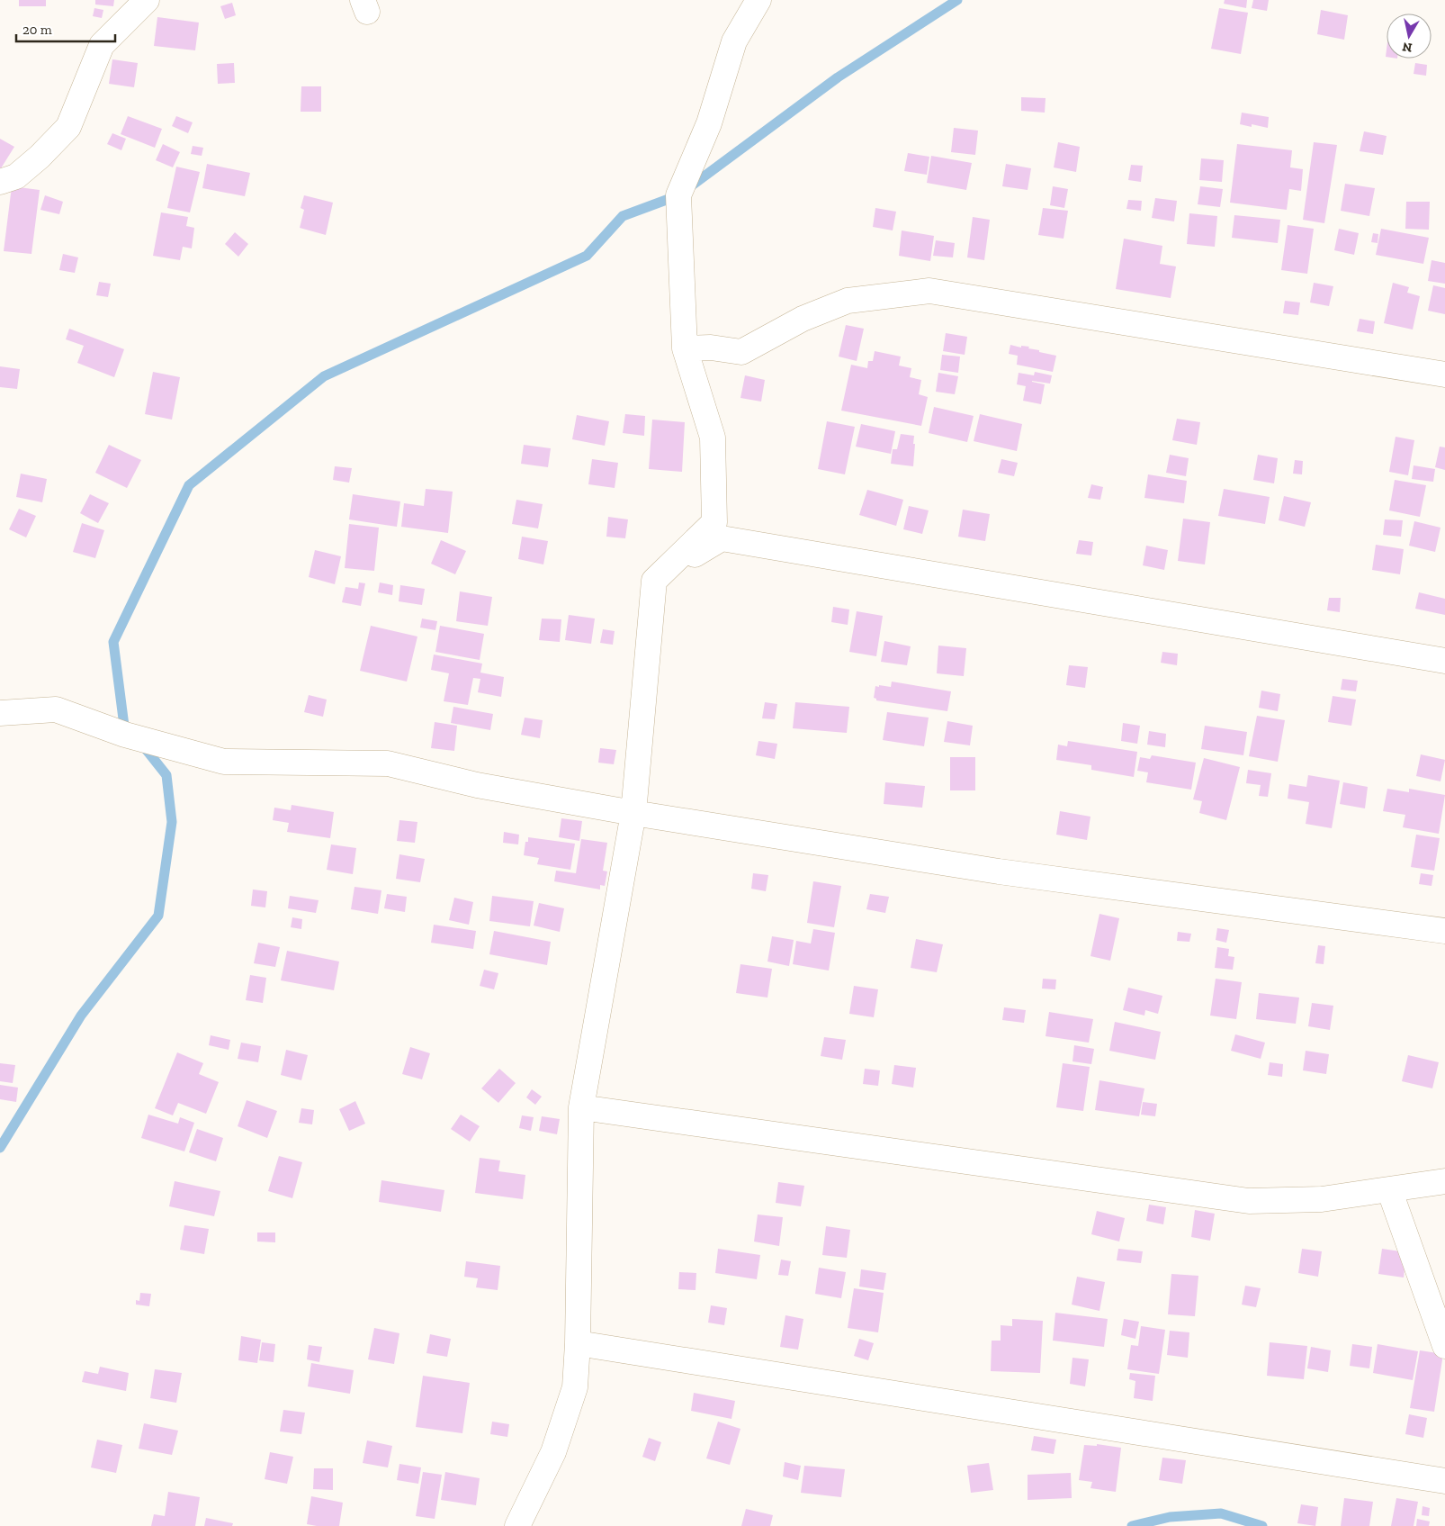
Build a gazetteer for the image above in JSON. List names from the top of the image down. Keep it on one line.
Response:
{"scale_bar":"20 m","north":"bottom"}
